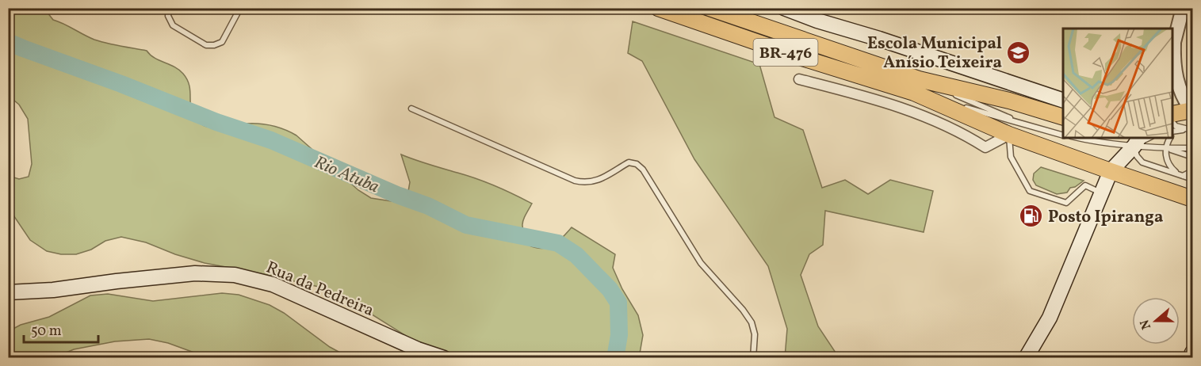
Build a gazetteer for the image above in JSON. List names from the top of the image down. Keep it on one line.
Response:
{"streets":{"main road":["BR-476","Rua da Pedreira"]},"water":["Rio Atuba"],"places":{"school or university":["Escola Municipal Anísio Teixeira"],"fuel station":["Posto Ipiranga"]},"scale_bar":"50 m","north":"left"}
